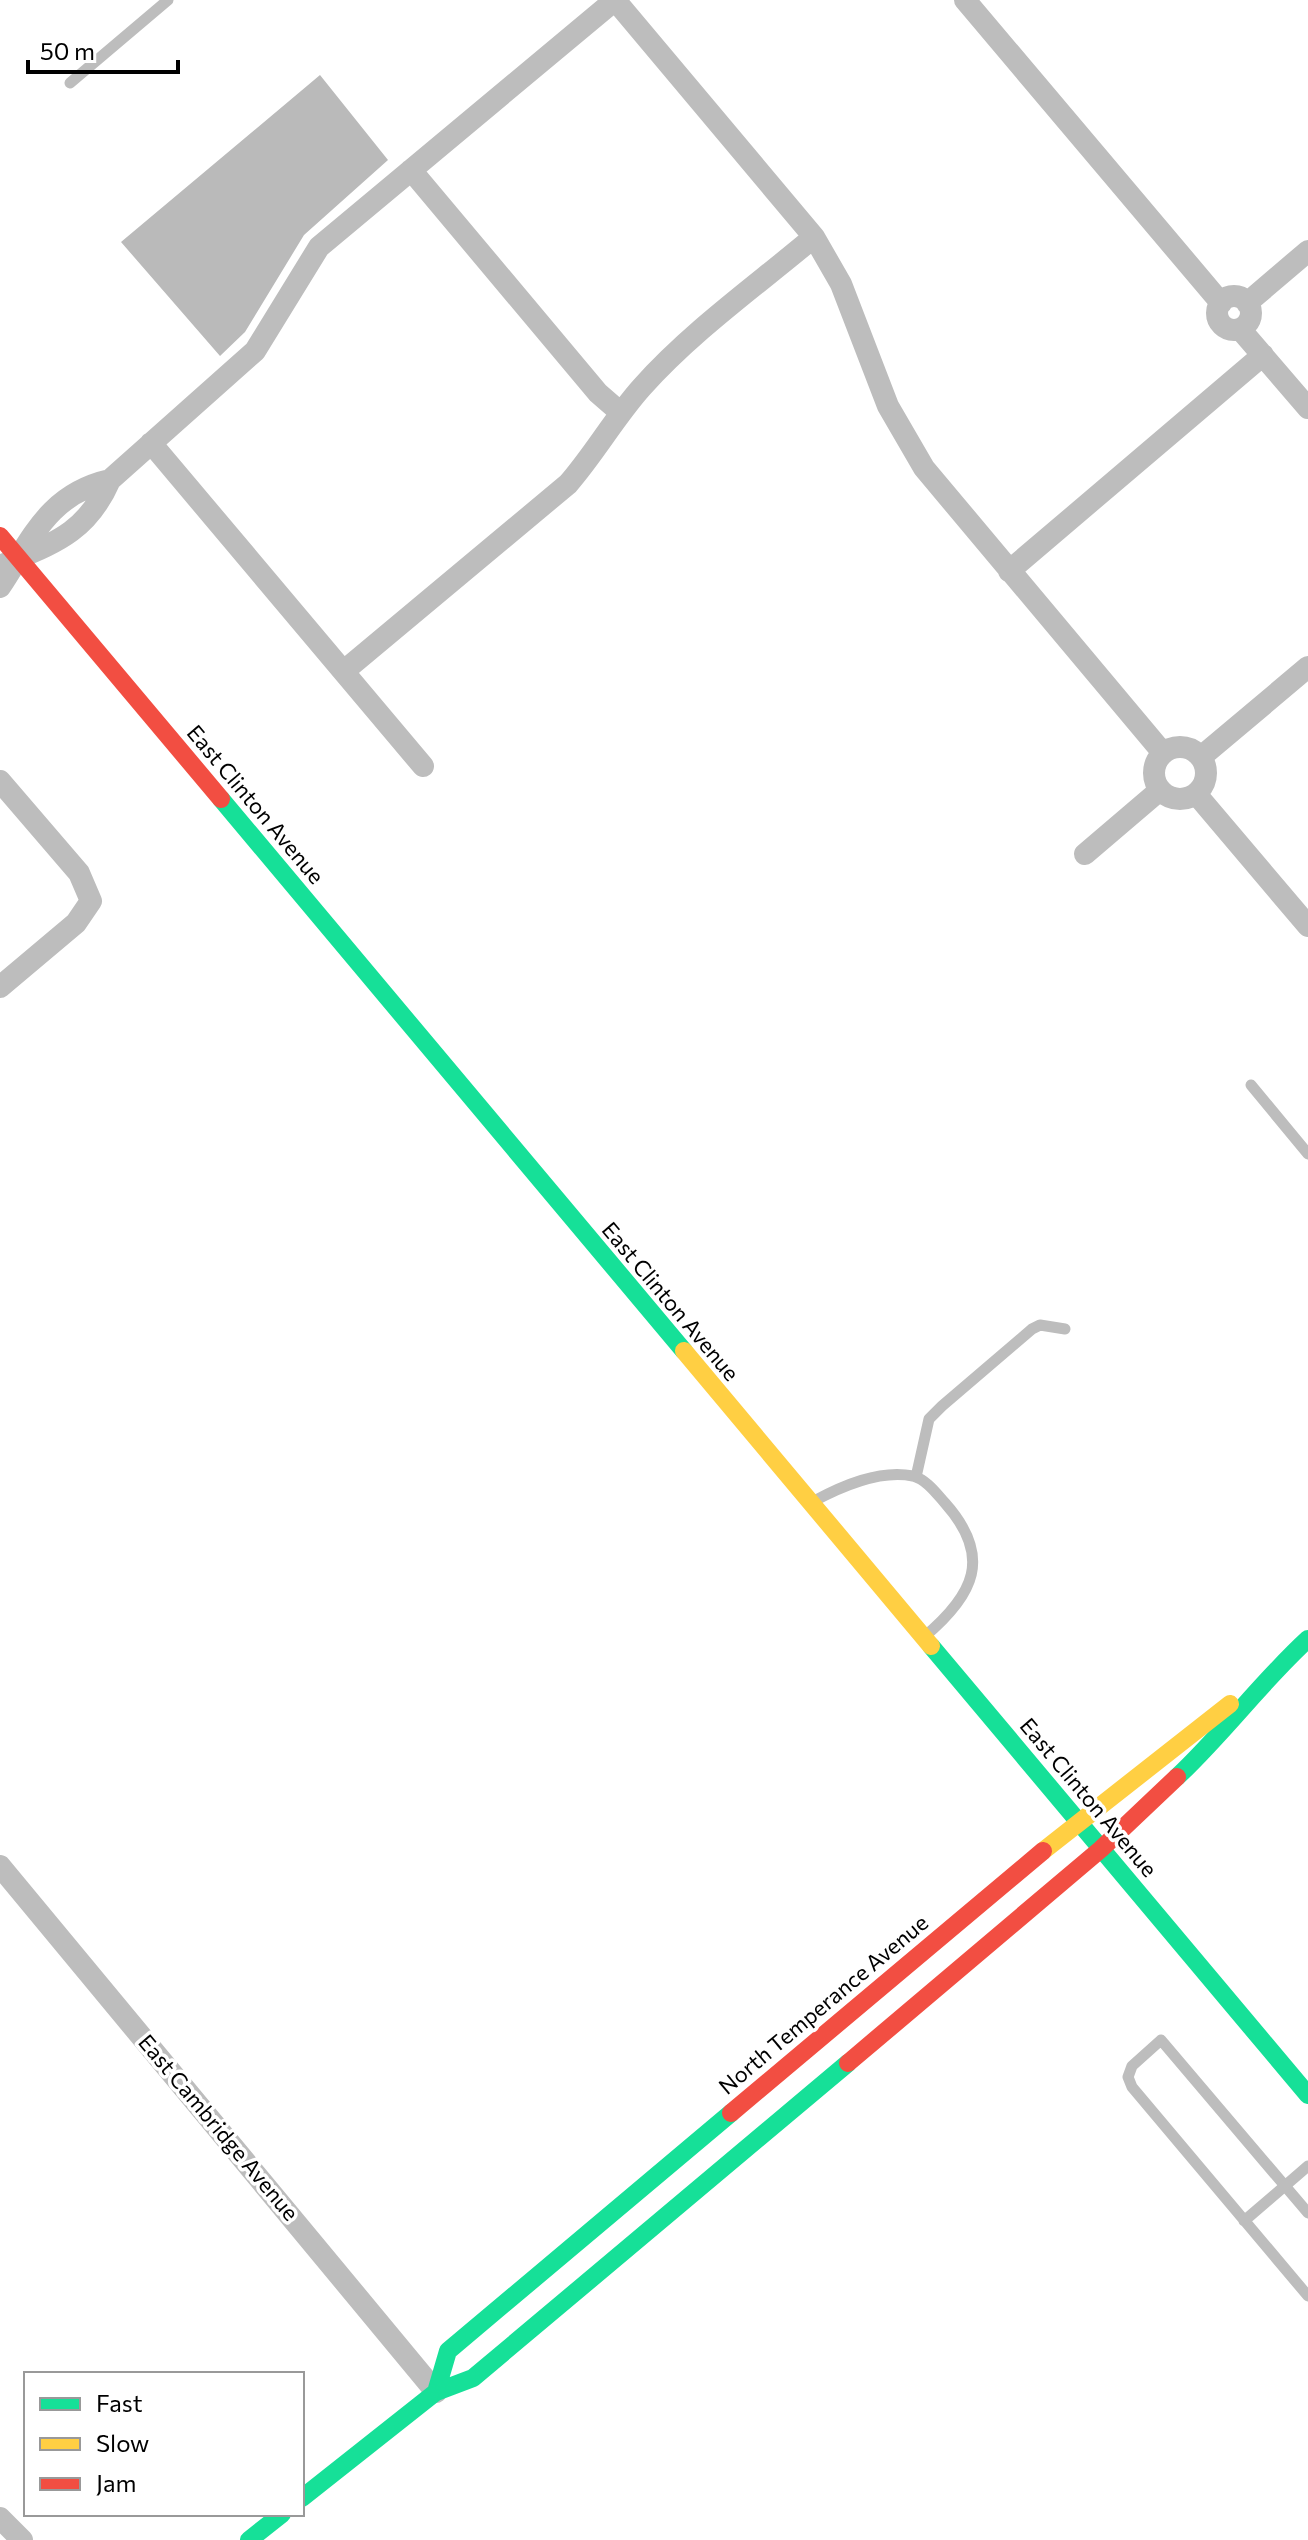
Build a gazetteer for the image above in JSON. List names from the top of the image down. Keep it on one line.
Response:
{"streets":{"main road":["East Clinton Avenue","North Temperance Avenue"],"street":["East Cambridge Avenue"]},"crossings":[["East Clinton Avenue","North Temperance Avenue"],["North Temperance Avenue","East Cambridge Avenue"]],"legend":["Fast","Slow","Jam"],"scale_bar":"50 m"}
